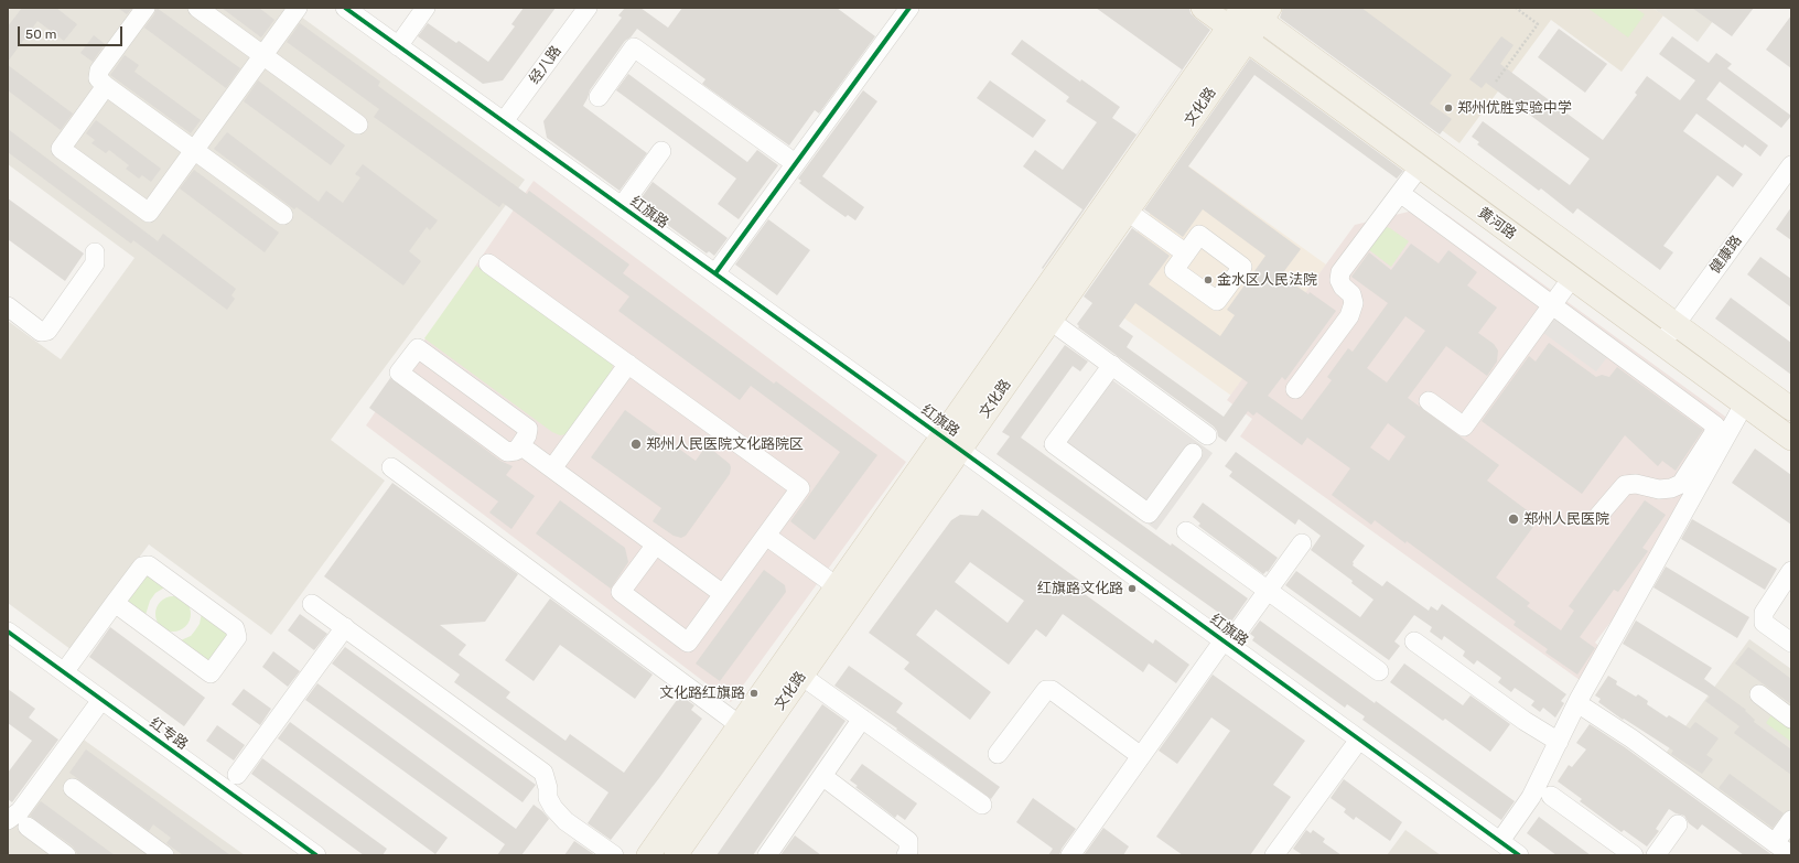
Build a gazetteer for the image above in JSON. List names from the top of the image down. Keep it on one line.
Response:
{"streets":{"main road":["文化路","黄河路"],"street":["经八路","红旗路","健康路","红专路"]},"crossings":[["经八路","红旗路"],["文化路","红旗路"],["文化路","黄河路"],["黄河路","健康路"]],"places":["郑州优胜实验中学","金水区人民法院","郑州人民医院文化路院区","郑州人民医院","红旗路文化路","文化路红旗路"],"scale_bar":"50 m"}
